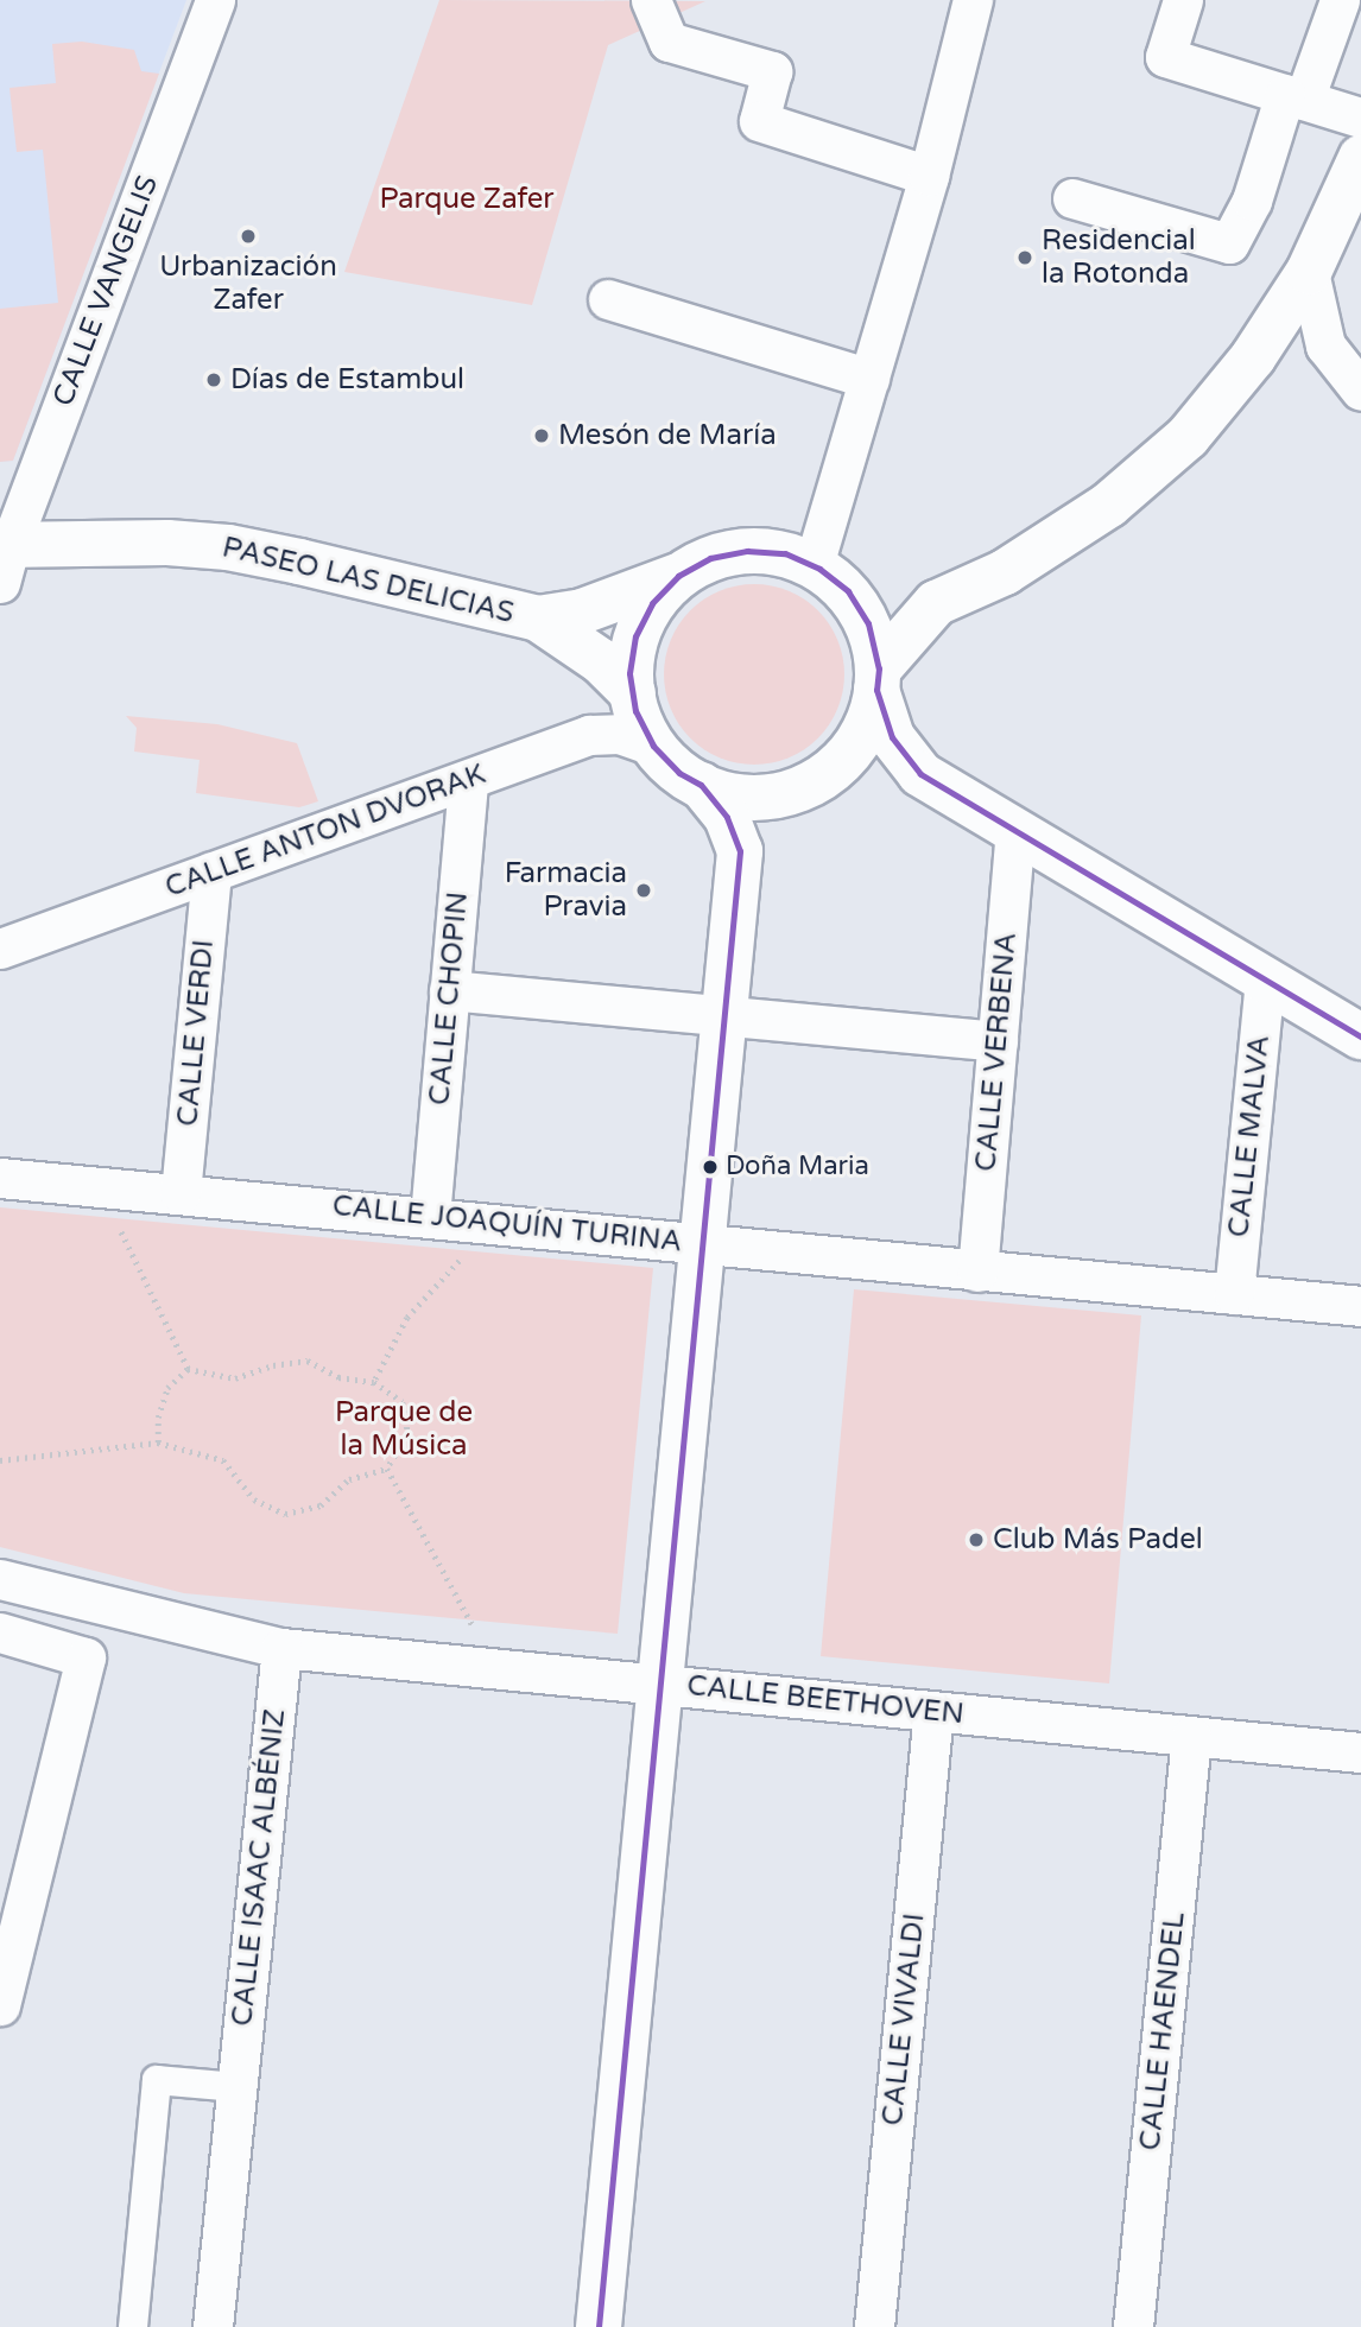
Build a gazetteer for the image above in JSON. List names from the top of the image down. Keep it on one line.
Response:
{"streets":{"street":["CALLE VANGELIS","PASEO LAS DELICIAS","CALLE ANTON DVORAK","CALLE CHOPIN","CALLE VERDI","CALLE VERBENA","CALLE MALVA","CALLE JOAQUÍN TURINA","CALLE BEETHOVEN","CALLE ISAAC ALBÉNIZ","CALLE VIVALDI","CALLE HAENDEL"]},"crossings":[["CALLE VANGELIS","PASEO LAS DELICIAS"],["PASEO LAS DELICIAS","CALLE ANTON DVORAK"],["CALLE ANTON DVORAK","CALLE CHOPIN"],["CALLE ANTON DVORAK","CALLE VERDI"],["CALLE CHOPIN","CALLE JOAQUÍN TURINA"],["CALLE VERDI","CALLE JOAQUÍN TURINA"],["CALLE VERBENA","CALLE JOAQUÍN TURINA"],["CALLE MALVA","CALLE JOAQUÍN TURINA"],["CALLE BEETHOVEN","CALLE ISAAC ALBÉNIZ"],["CALLE BEETHOVEN","CALLE VIVALDI"],["CALLE BEETHOVEN","CALLE HAENDEL"]],"parks":["Parque Zafer","Parque de la Música"],"places":["Urbanización Zafer","Residencial la Rotonda","Días de Estambul","Mesón de María","Farmacia Pravia","Doña Maria","Club Más Padel"]}
